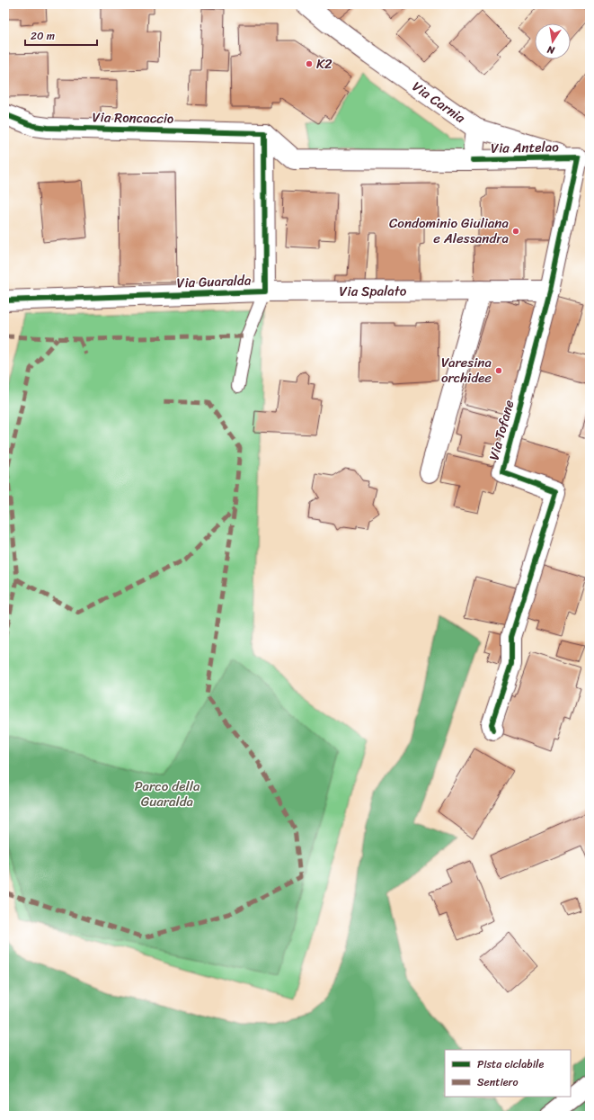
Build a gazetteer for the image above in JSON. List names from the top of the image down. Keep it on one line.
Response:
{"streets":{"street":["Via Carnia","Via Roncaccio","Via Antelao","Via Guaralda","Via Spalato","Via Tofane"]},"crossings":[["Via Carnia","Via Antelao"],["Via Carnia","Via Tofane"],["Via Roncaccio","Via Antelao"],["Via Roncaccio","Via Guaralda"],["Via Antelao","Via Guaralda"],["Via Antelao","Via Tofane"],["Via Guaralda","Via Spalato"],["Via Spalato","Via Tofane"]],"parks":["Parco della Guaralda"],"places":["K2","Condominio Giuliana e Alessandra","Varesina orchidee"],"legend":["Pista ciclabile","Sentiero"],"scale_bar":"20 m","north":"bottom"}
